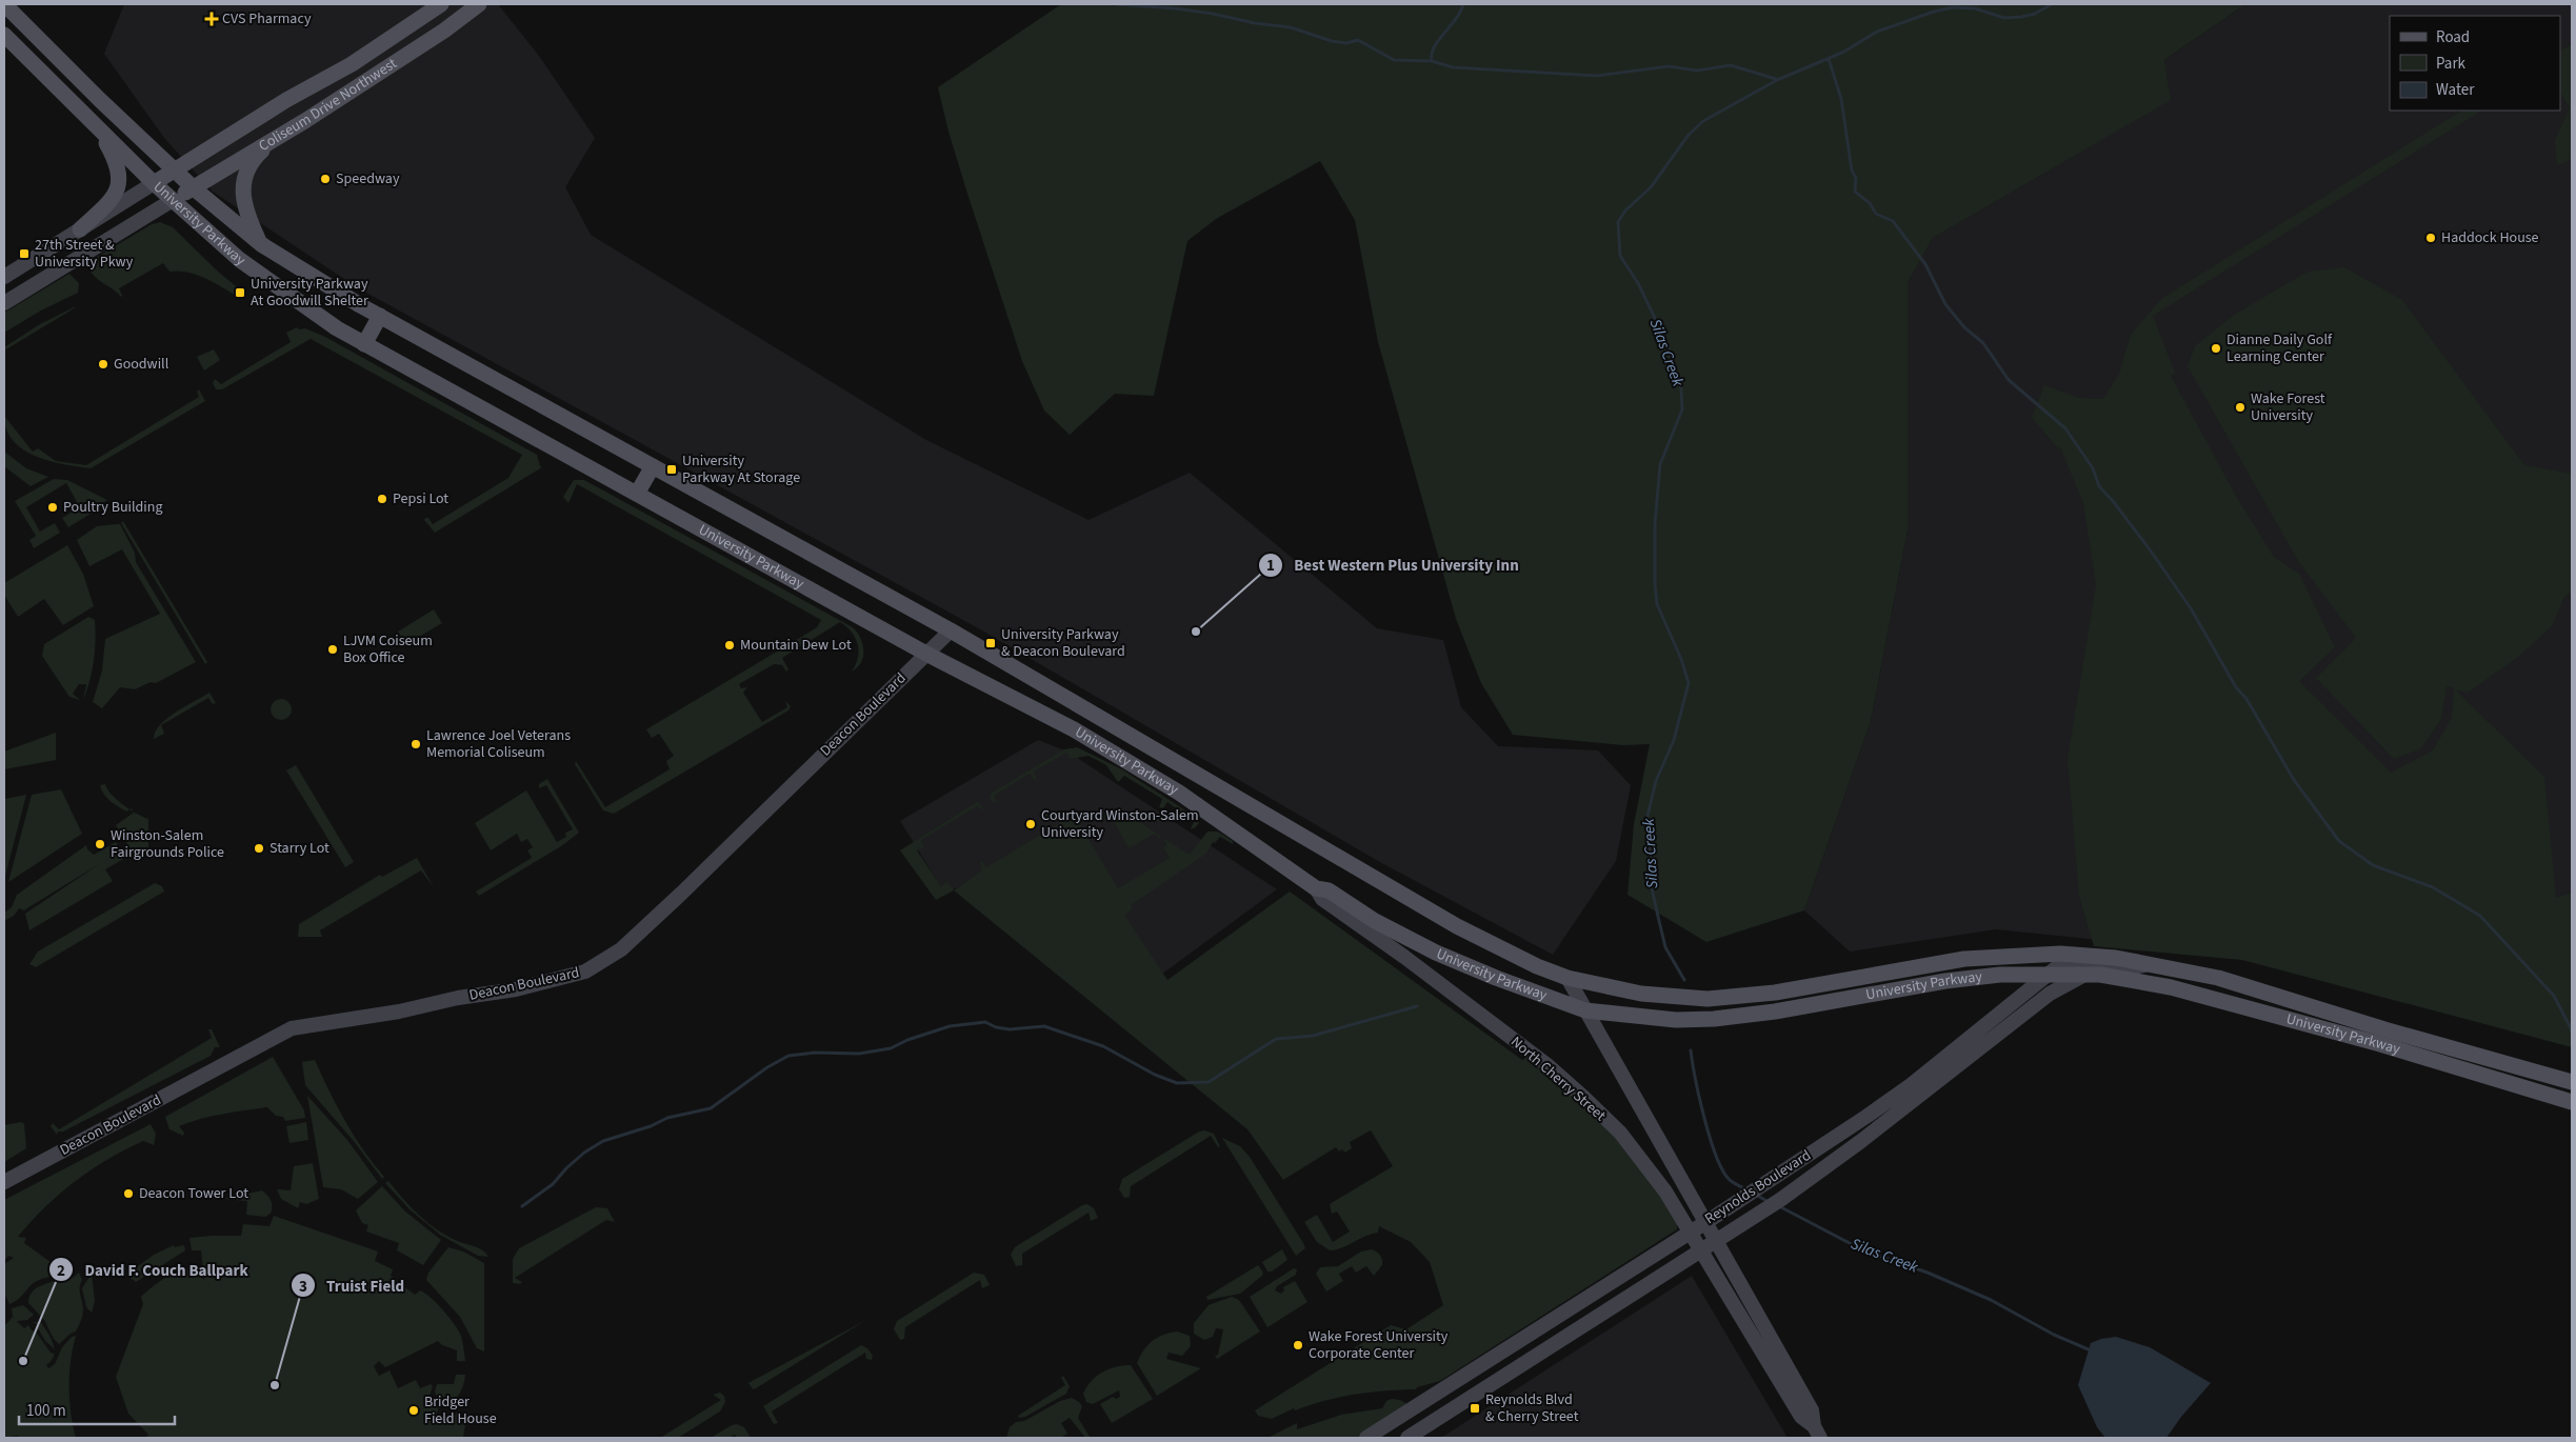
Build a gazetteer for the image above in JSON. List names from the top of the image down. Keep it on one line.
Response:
{"streets":{"main road":["Coliseum Drive Northwest","University Parkway","Deacon Boulevard","North Cherry Street","Reynolds Boulevard"]},"crossings":[["Coliseum Drive Northwest","University Parkway"],["University Parkway","Deacon Boulevard"],["University Parkway","North Cherry Street"],["University Parkway","Reynolds Boulevard"],["North Cherry Street","Reynolds Boulevard"]],"water":["Silas Creek"],"places":{"health":["CVS Pharmacy"],"other":["Speedway","Haddock House","Dianne Daily Golf Learning Center","Goodwill","Wake Forest University","Pepsi Lot","Poultry Building","Best Western Plus University Inn","Mountain Dew Lot","LJVM Coiseum Box Office","Lawrence Joel Veterans Memorial Coliseum","Courtyard Winston-Salem University","Winston-Salem Fairgrounds Police","Starry Lot","Deacon Tower Lot","Wake Forest University Corporate Center","David F. Couch Ballpark","Truist Field","Bridger Field House"],"transit":["27th Street & University Pkwy","University Parkway At Goodwill Shelter","University Parkway At Storage","University Parkway & Deacon Boulevard","Reynolds Blvd & Cherry Street"]},"legend":["Road","Park","Water"],"scale_bar":"100 m"}
